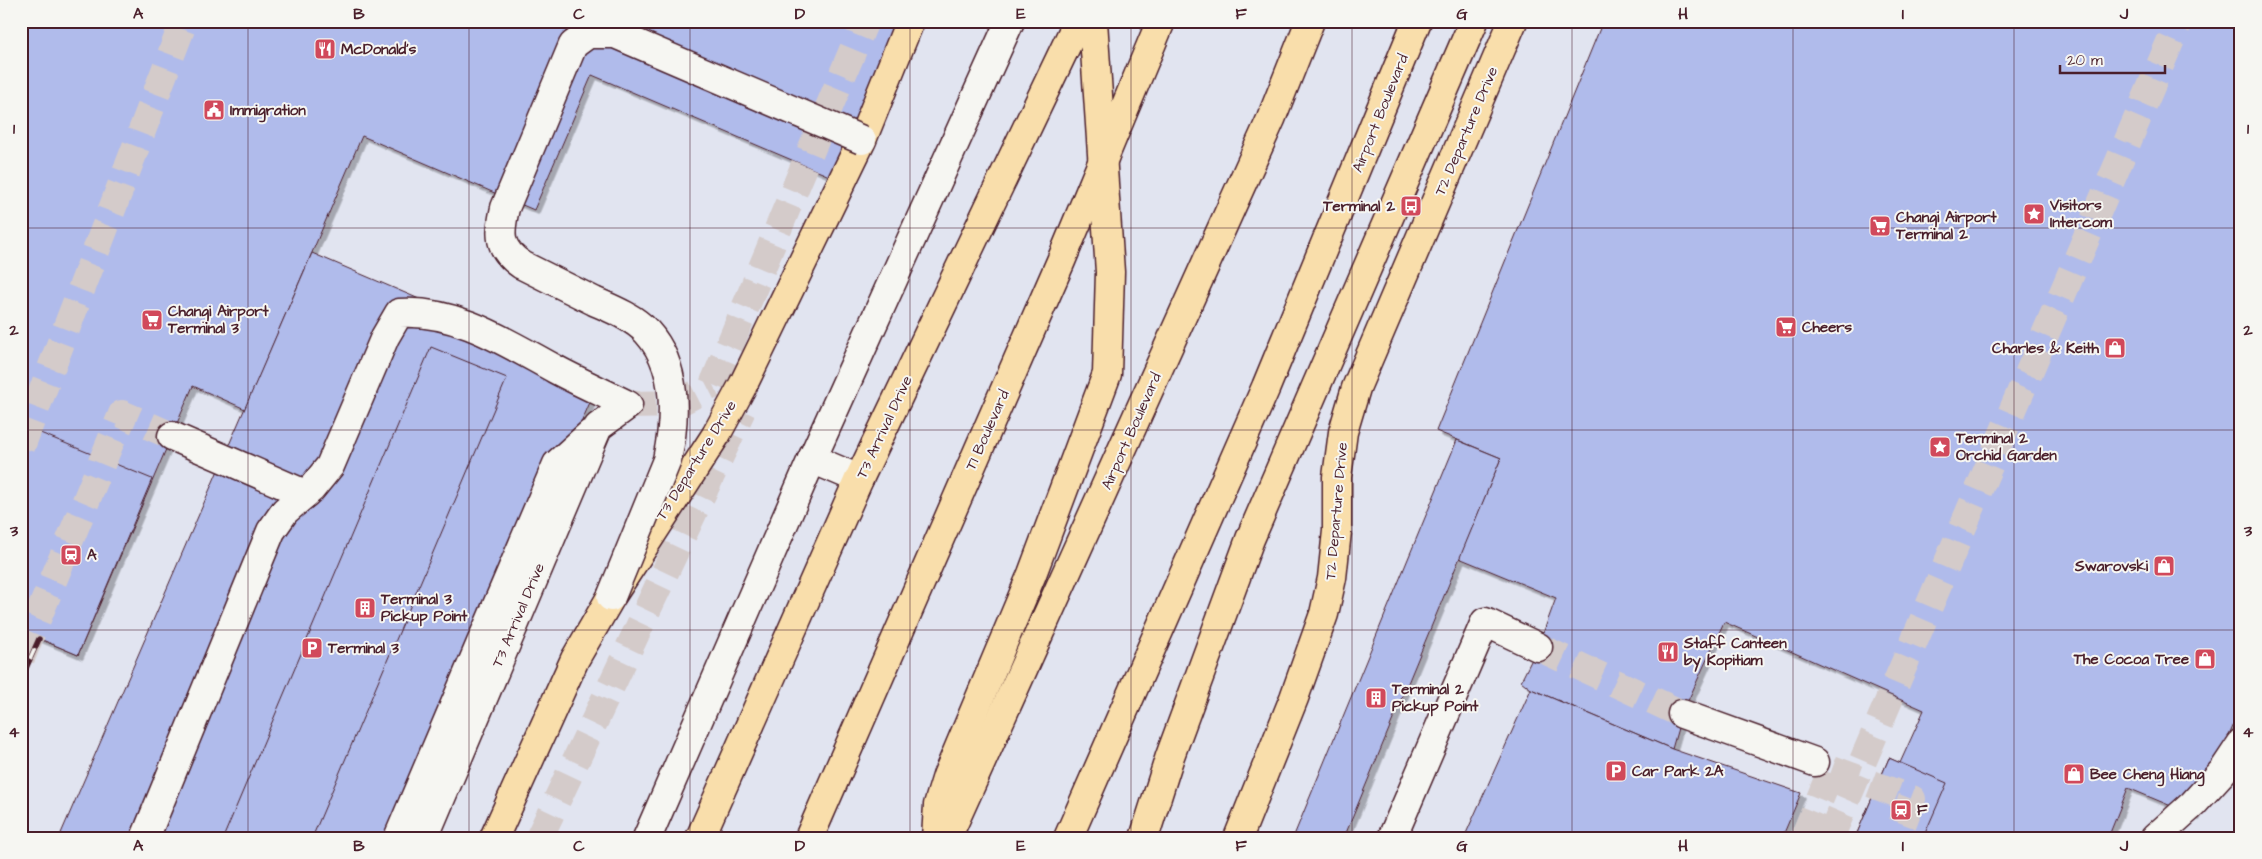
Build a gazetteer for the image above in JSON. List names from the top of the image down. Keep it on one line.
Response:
{"streets":{"main road":["Airport Boulevard","T2 Departure Drive","T3 Arrival Drive","T1 Boulevard","T3 Departure Drive"]},"places":{"restaurant":["McDonald's","Staff Canteen by Kopitiam"],"public building":["Immigration"],"bus stop":["Terminal 2"],"place":["Visitors Intercom","Terminal 2 Orchid Garden"],"supermarket":["Changi Airport Terminal 2","Changi Airport Terminal 3","Cheers"],"shop":["Charles & Keith","Swarovski","The Cocoa Tree","Bee Cheng Hiang"],"station":["A","F"],"building":["Terminal 3 Pickup Point","Terminal 2 Pickup Point"],"parking":["Terminal 3","Car Park 2A"]},"scale_bar":"20 m","grid":{"columns":["A","B","C","D","E","F","G","H","I","J"],"rows":["1","2","3","4"]}}
